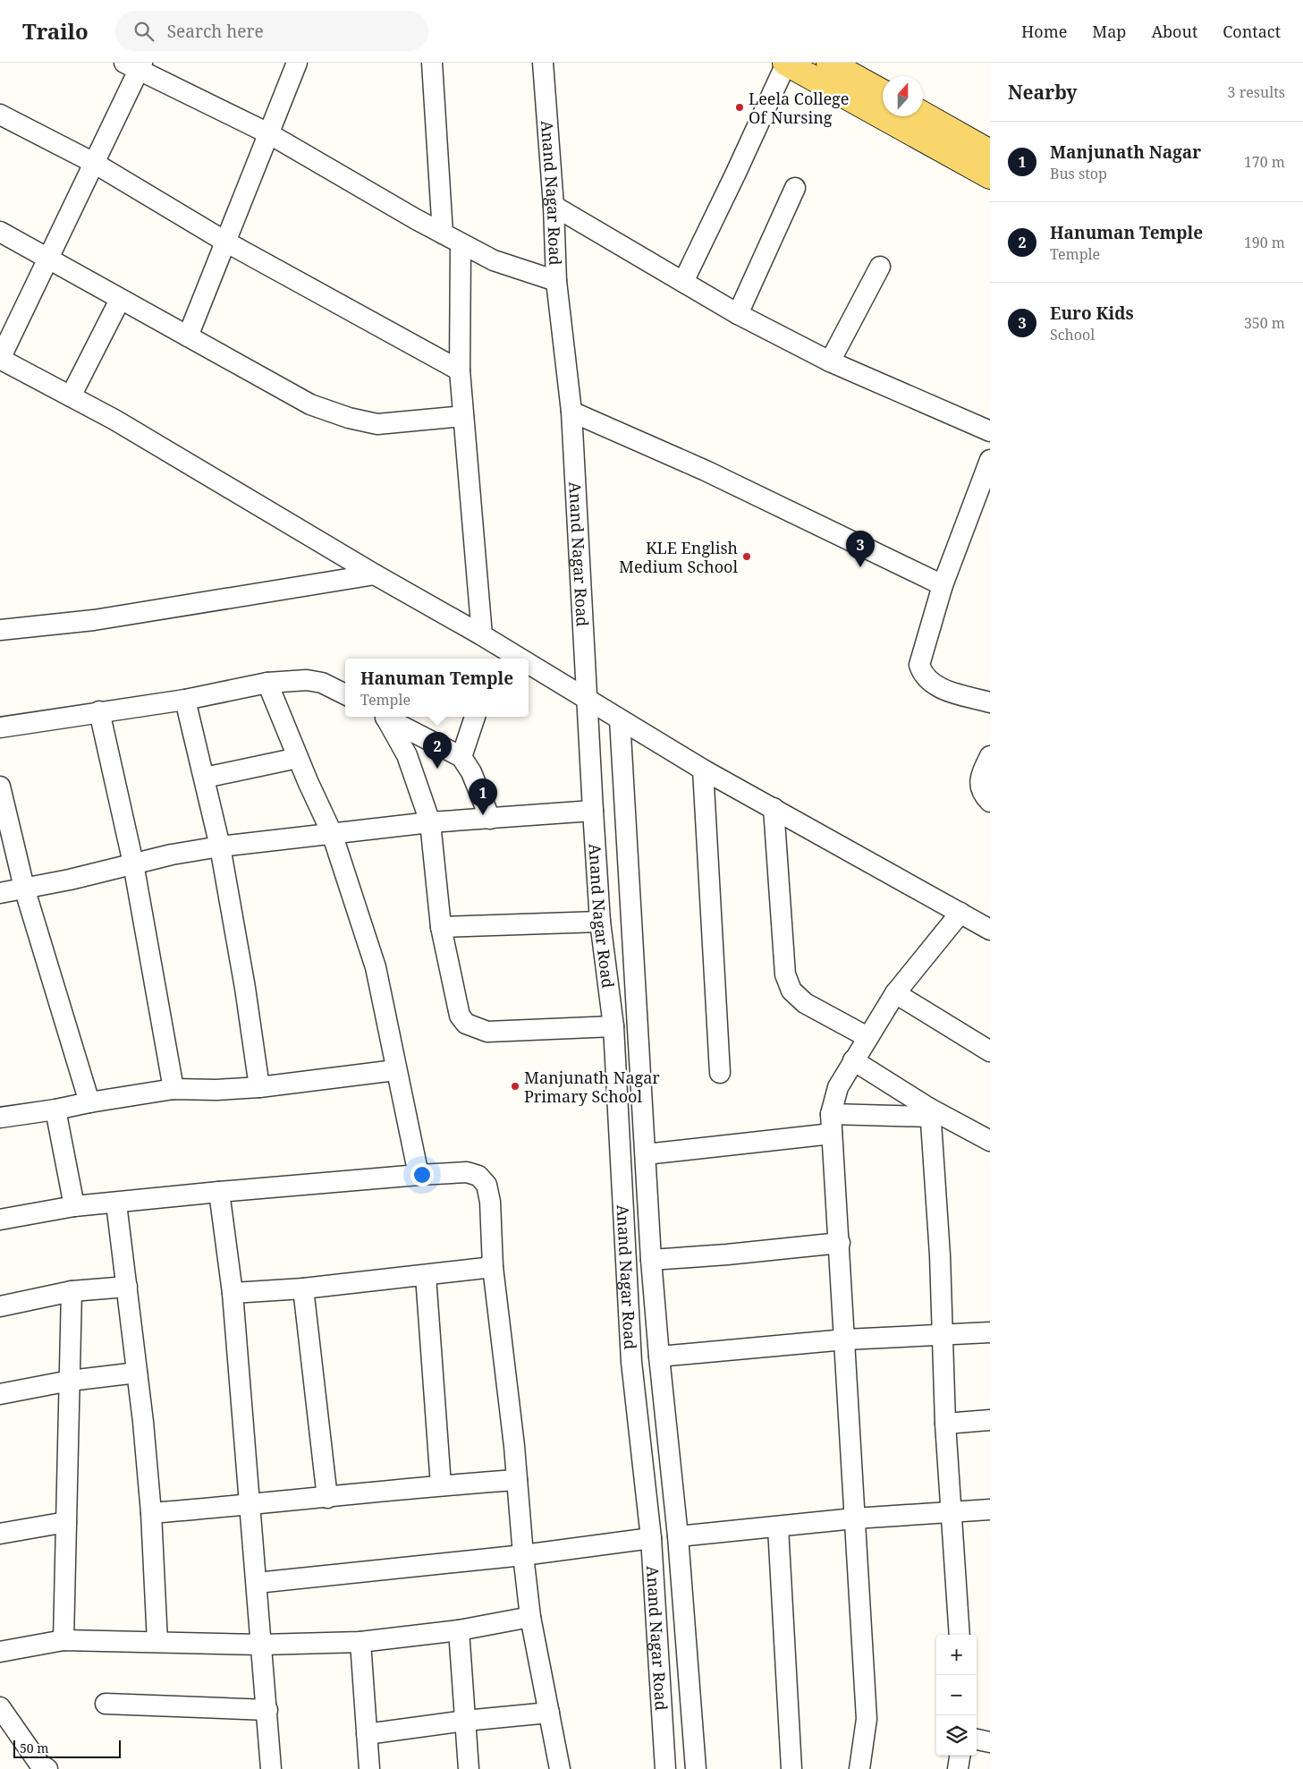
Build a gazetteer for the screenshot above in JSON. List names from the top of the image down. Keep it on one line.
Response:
{"streets":{"street":["Anand Nagar Road"]},"places":["Leela College Of Nursing","KLE English Medium School","Manjunath Nagar Primary School"],"scale_bar":"50 m","north":"top","page":{"header":"Trailo","search":"Search here","nav":["Home","Map","About","Contact"],"heading":["Nearby","3 results"],"list":[{"mark":"1","name":"Manjunath Nagar","note":"Bus stop","value":"170 m"},{"mark":"2","name":"Hanuman Temple","note":"Temple","value":"190 m"},{"mark":"3","name":"Euro Kids","note":"School","value":"350 m"}],"pins":["3","2","1"],"popup":["Hanuman Temple","Temple"],"map_buttons":["+","−"],"scale":"50 m"}}
